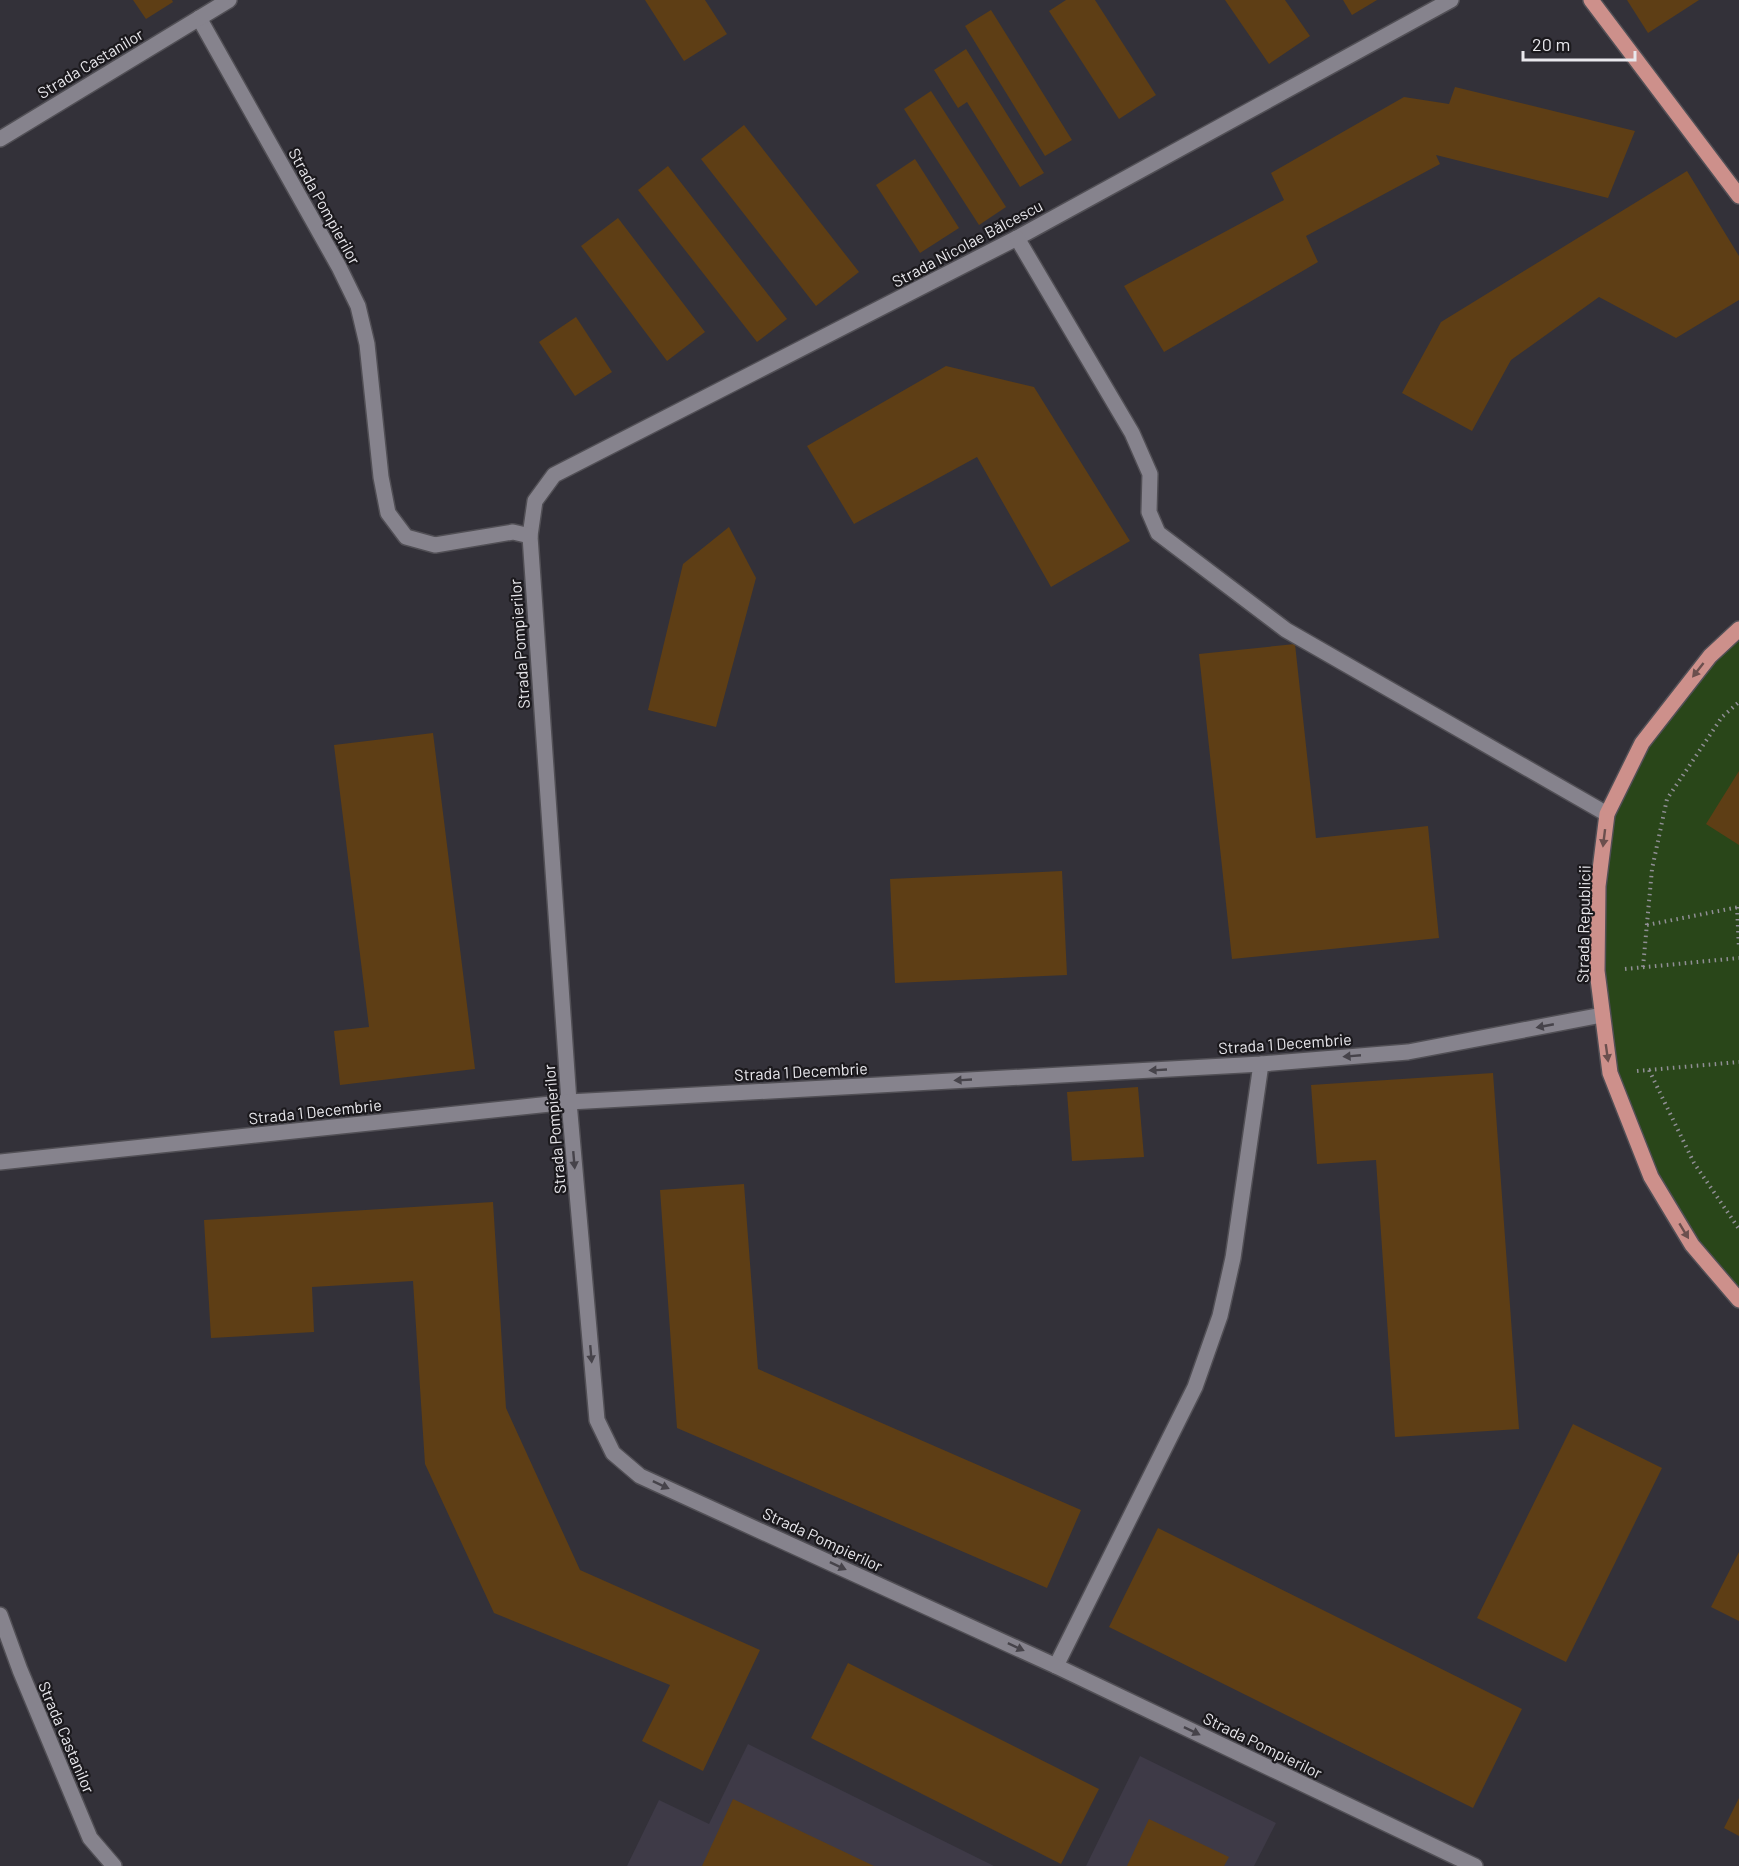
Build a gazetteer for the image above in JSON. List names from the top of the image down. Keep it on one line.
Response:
{"streets":{"main road":["Strada Republicii"],"street":["Strada Castanilor","Strada Pompierilor","Strada Nicolae Bălcescu","Strada 1 Decembrie"]},"crossings":[["Strada Castanilor","Strada Pompierilor"],["Strada Pompierilor","Strada Nicolae Bălcescu"],["Strada Pompierilor","Strada 1 Decembrie"],["Strada Republicii","Strada 1 Decembrie"]],"one_way":["Strada Pompierilor","Strada Republicii","Strada 1 Decembrie"],"scale_bar":"20 m"}
